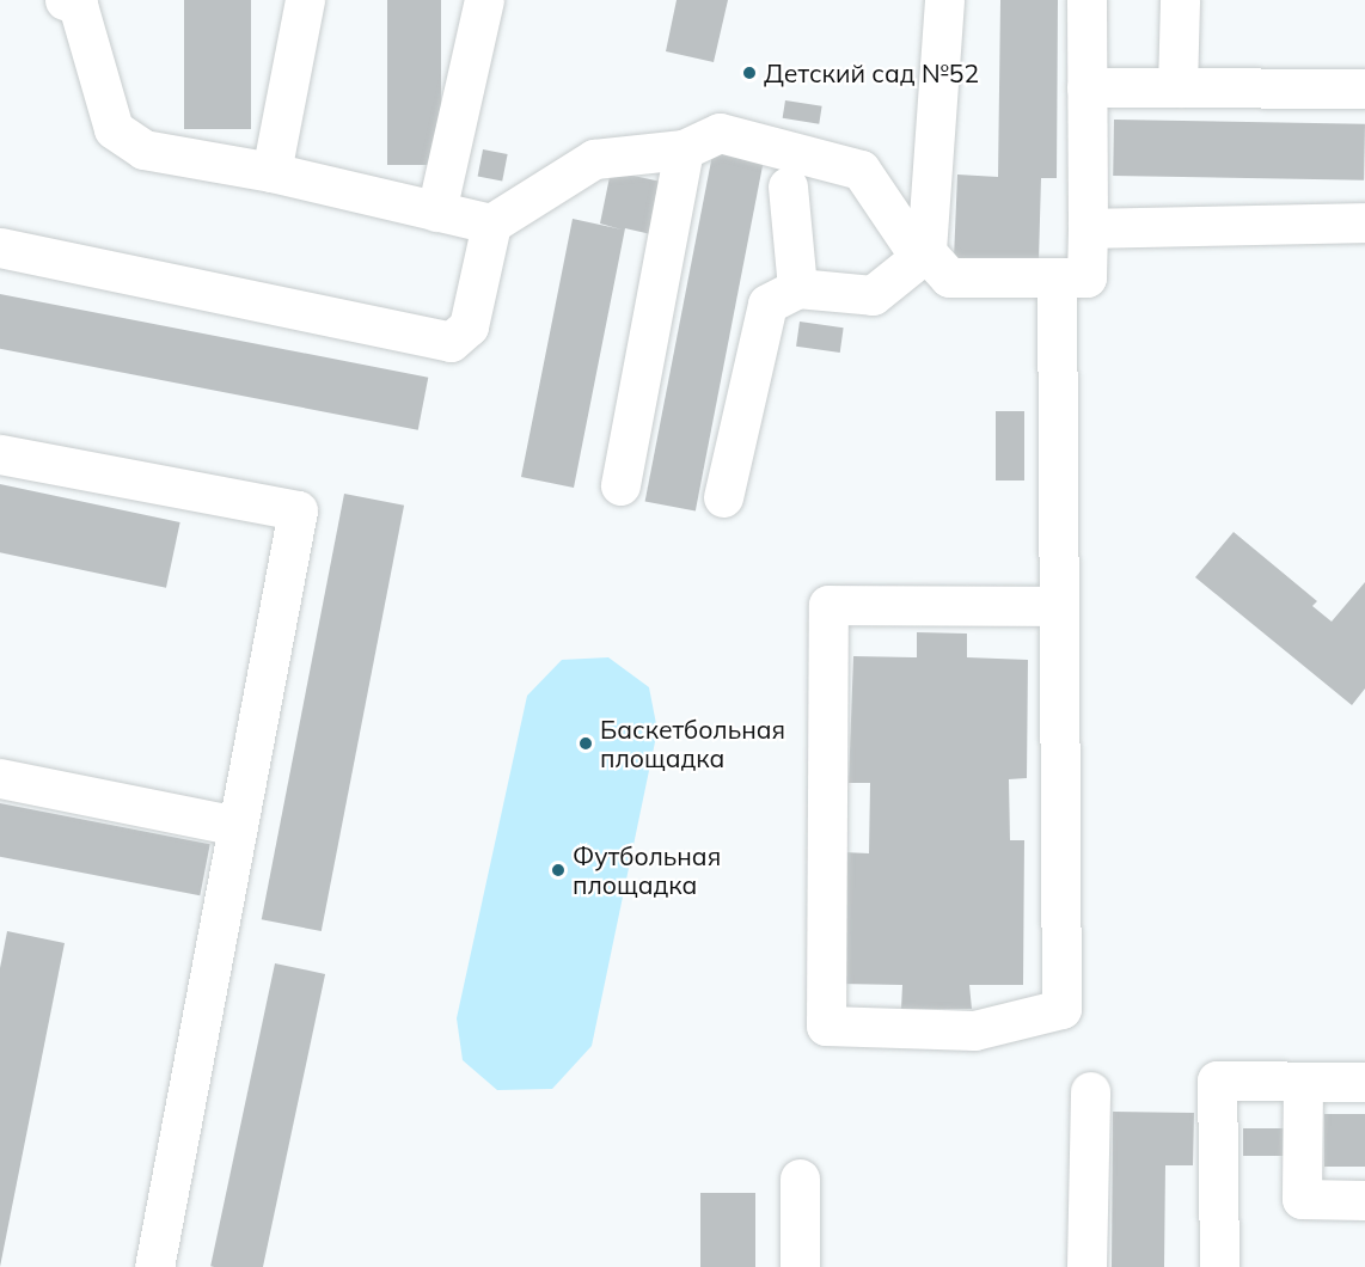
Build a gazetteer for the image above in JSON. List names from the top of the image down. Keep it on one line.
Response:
{"places":["Детский сад №52","Баскетбольная площадка","Футбольная площадка"]}
